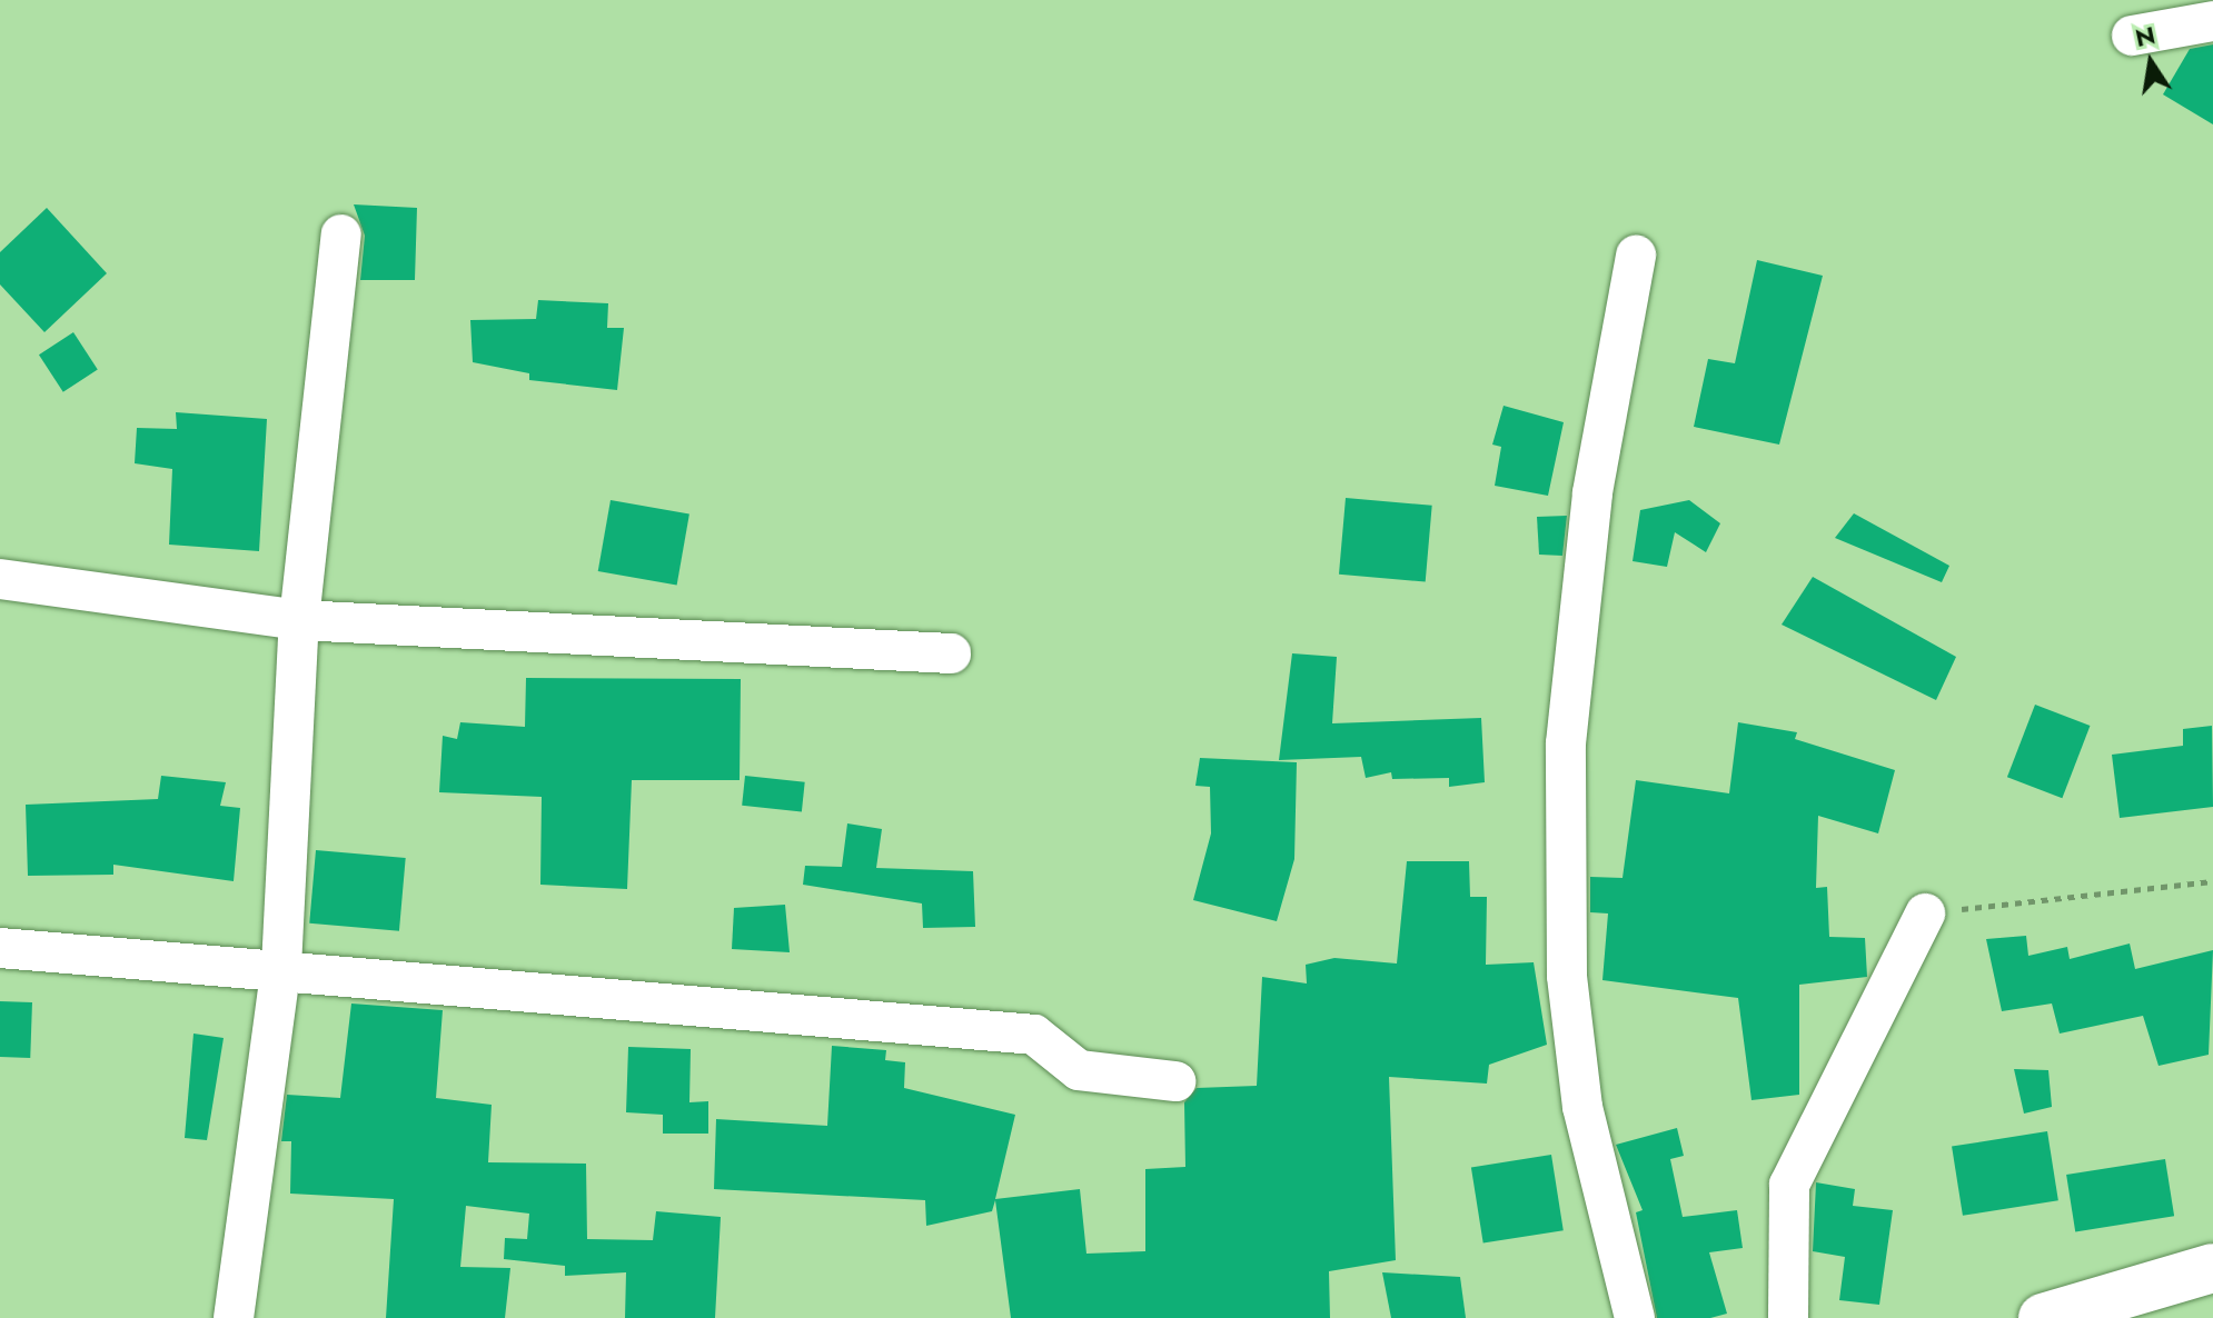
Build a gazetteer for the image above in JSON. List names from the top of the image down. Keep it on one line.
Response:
{"north":"top"}
